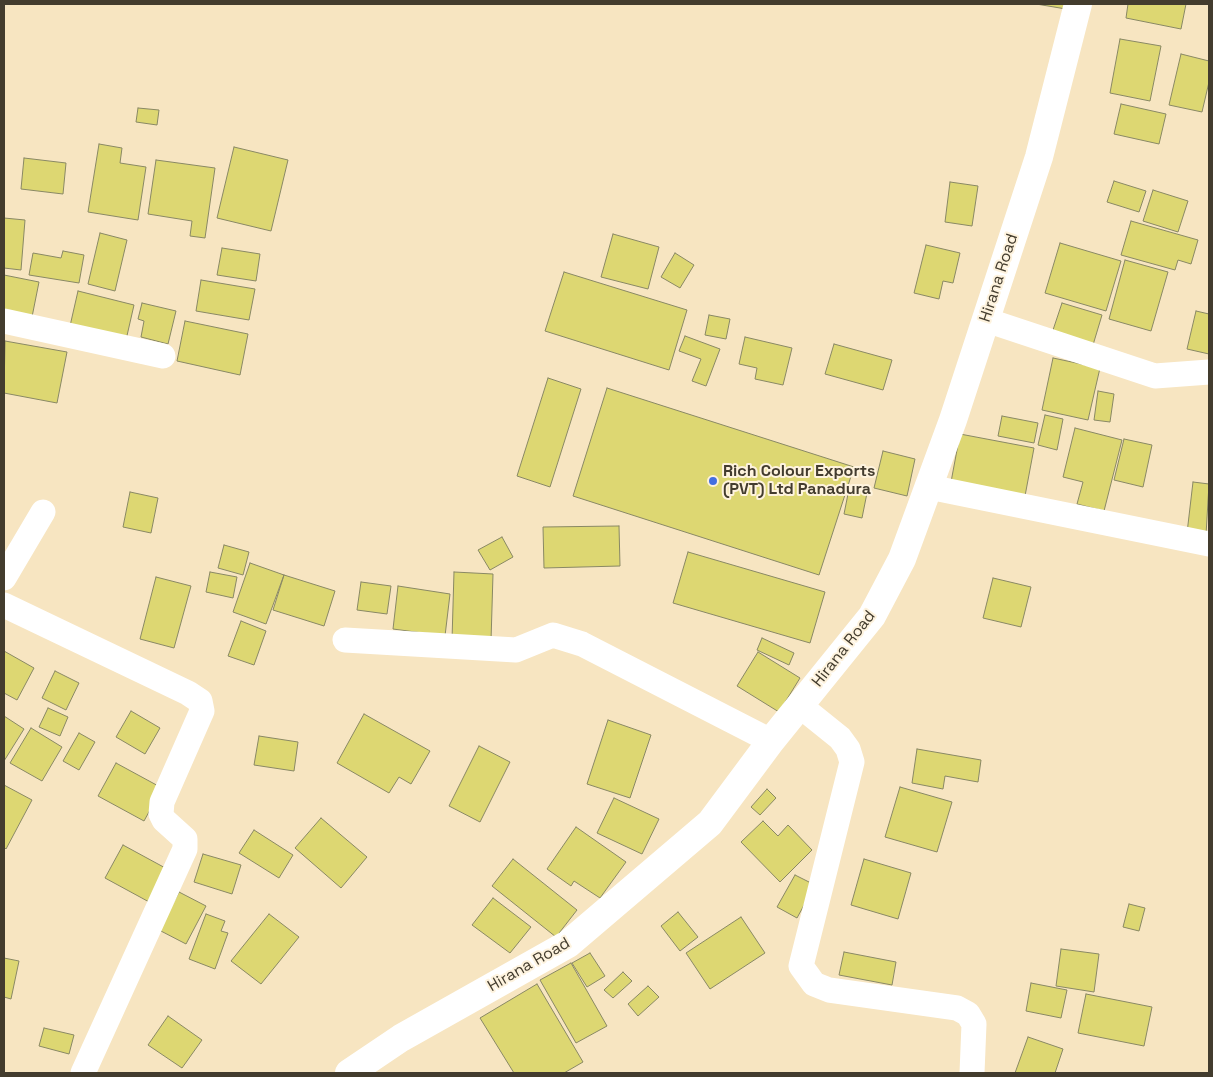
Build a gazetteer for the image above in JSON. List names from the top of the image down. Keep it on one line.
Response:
{"streets":{"street":["Hirana Road"]},"places":["Rich Colour Exports (PVT) Ltd Panadura"]}
